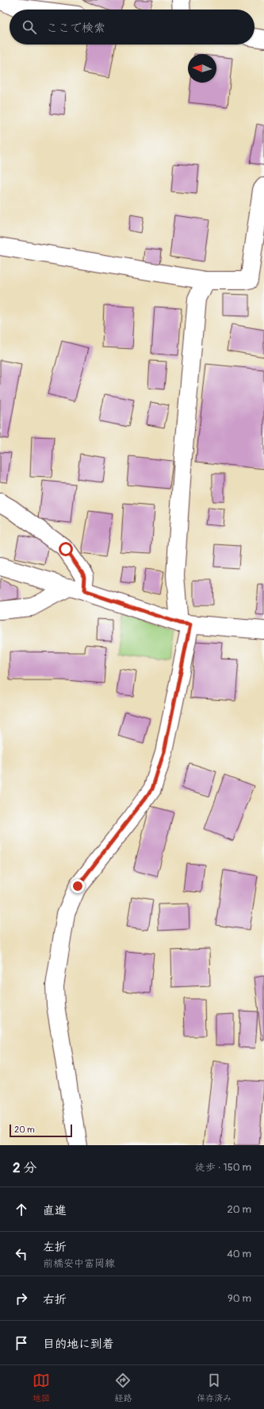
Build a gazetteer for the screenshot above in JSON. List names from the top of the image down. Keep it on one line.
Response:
{"scale_bar":"20 m","north":"left","page":{"search":"ここで検索","scale":"20 m","heading":["2 分","徒歩 · 150 m"],"list":[["直進","20 m"],["左折","前橋安中富岡線","40 m"],["右折","90 m"],"目的地に到着"],"nav":["地図","経路","保存済み"]}}
